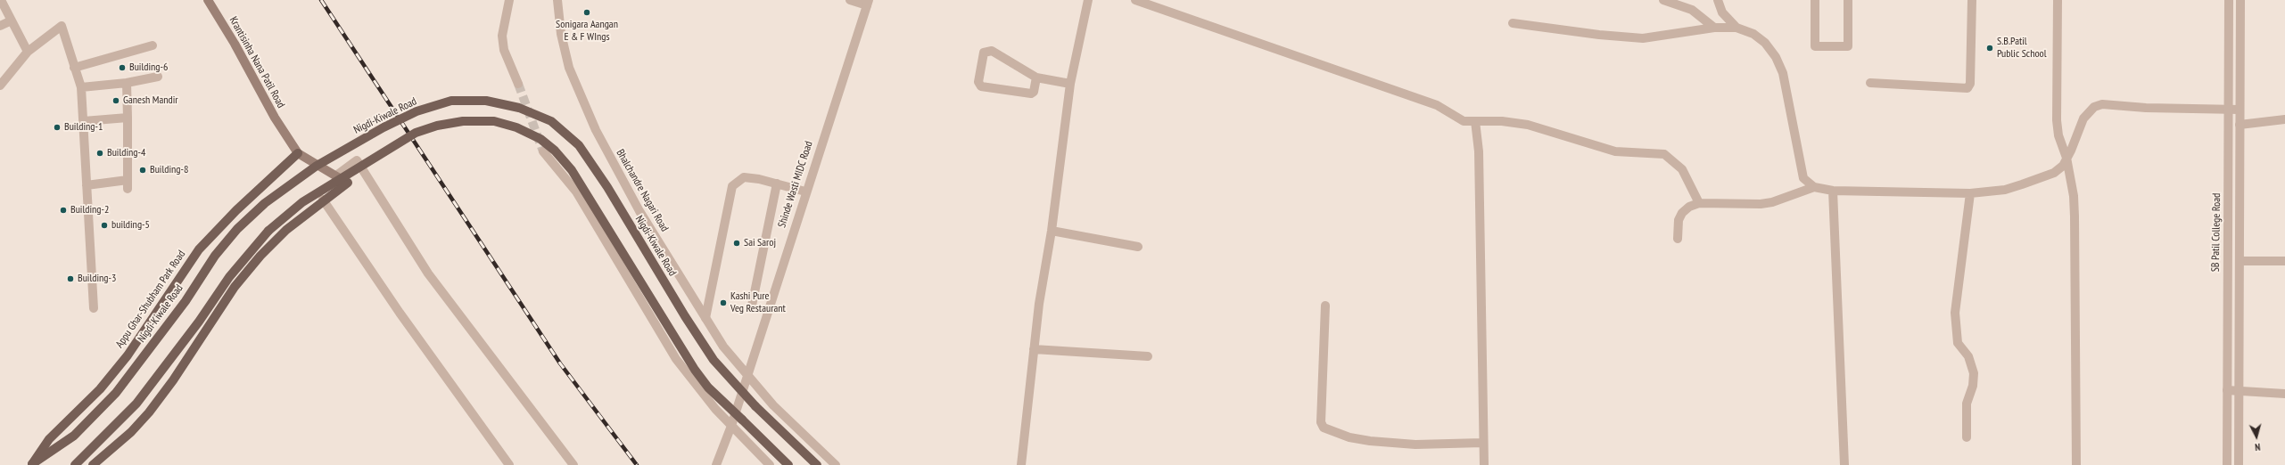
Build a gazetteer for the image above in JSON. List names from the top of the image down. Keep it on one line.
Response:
{"streets":{"main road":["Krantisinha Nana Patil Road","Nigdi-Kiwale Road","Appu Ghar-Shubham Park Road"],"street":["Shinde Wasti MIDC Road","Bhalchandre Nagari Road","SB Patil College Road"]},"crossings":[["Krantisinha Nana Patil Road","Appu Ghar-Shubham Park Road"],["Nigdi-Kiwale Road","Appu Ghar-Shubham Park Road"],["Shinde Wasti MIDC Road","Bhalchandre Nagari Road"]],"places":["Sonigara Aangan E & F WIngs","S.B.Patil Public School","Building-6","Ganesh Mandir","Building-1","Building-4","Building-8","Building-2","building-5","Sai Saroj","Building-3","Kashi Pure Veg Restaurant"],"north":"bottom"}
